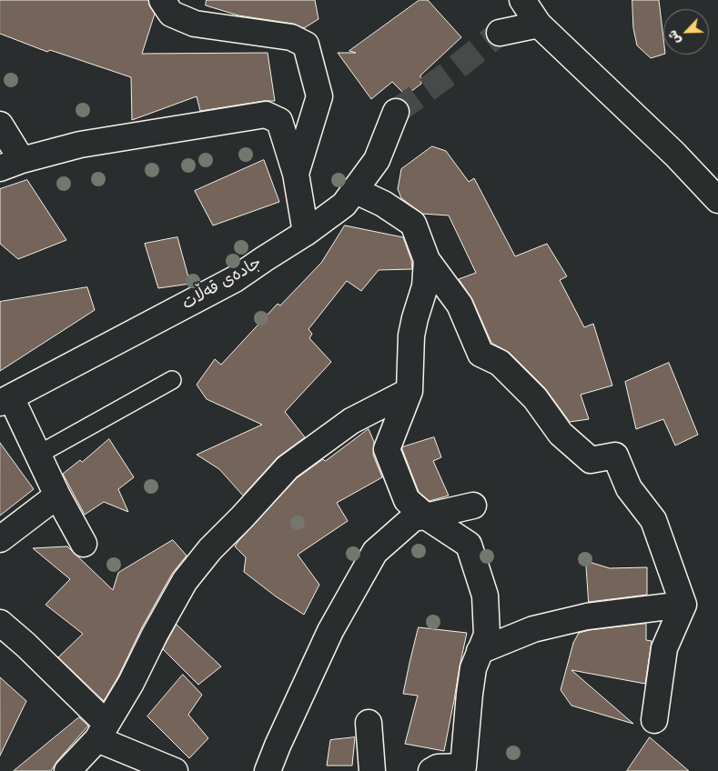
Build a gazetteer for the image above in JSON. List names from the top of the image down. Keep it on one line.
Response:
{"streets":{"street":["جادەی قەڵات"]},"north":"bottom left"}
